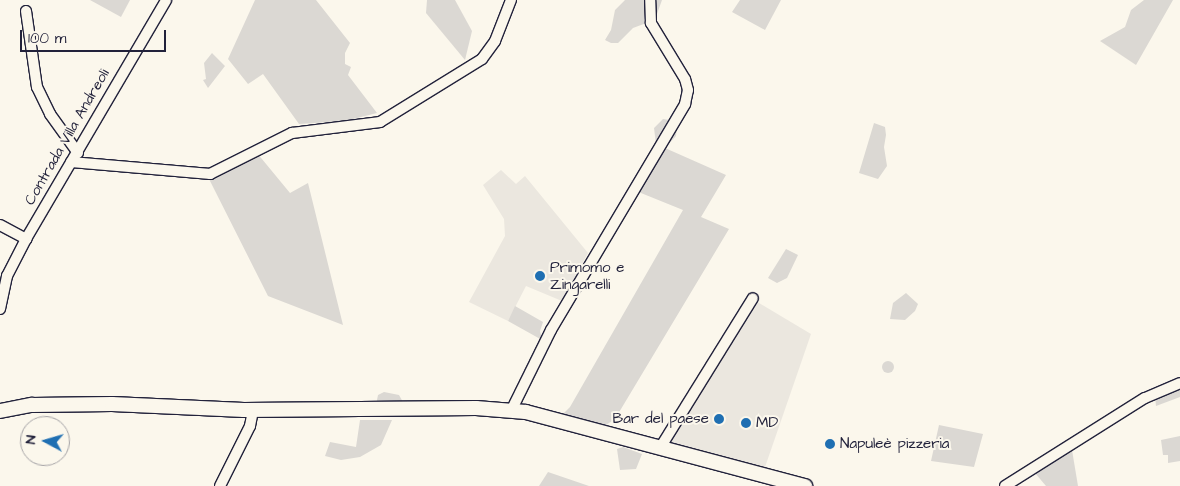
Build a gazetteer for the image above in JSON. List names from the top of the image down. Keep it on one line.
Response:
{"streets":{"street":["Contrada Villa Andreoli"]},"places":["Primomo e Zingarelli","Bar del paese","MD","Napuleè pizzeria"],"scale_bar":"100 m","north":"left"}
